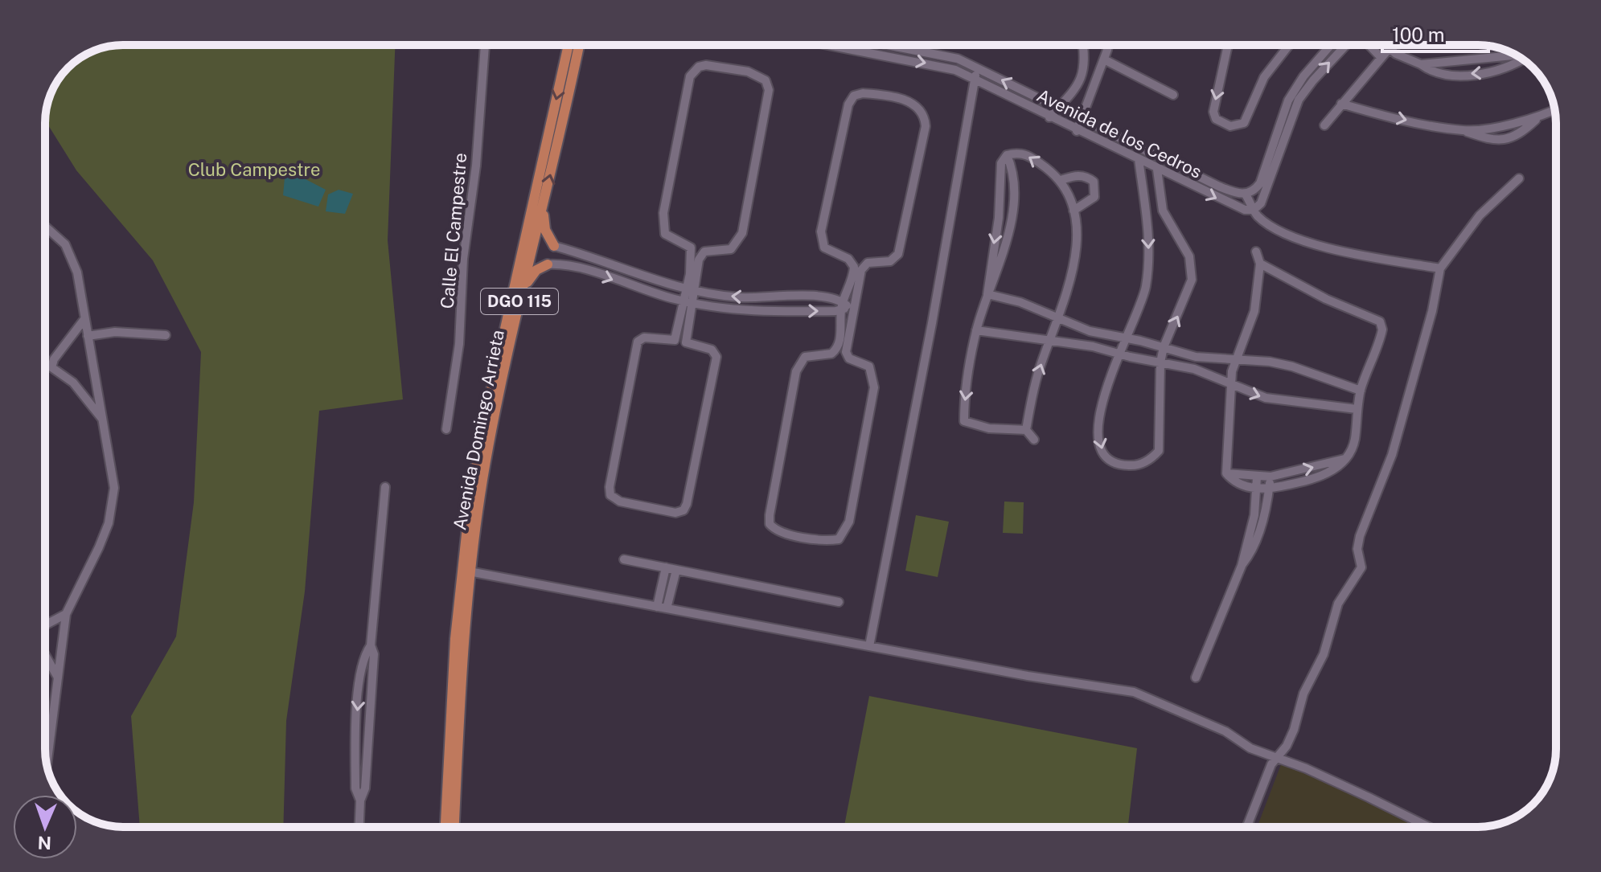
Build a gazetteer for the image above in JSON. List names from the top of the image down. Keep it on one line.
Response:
{"streets":{"main road":["DGO 115","Avenida Domingo Arrieta"],"street":["Avenida de los Cedros","Calle El Campestre"]},"parks":["Club Campestre"],"scale_bar":"100 m","north":"bottom"}
